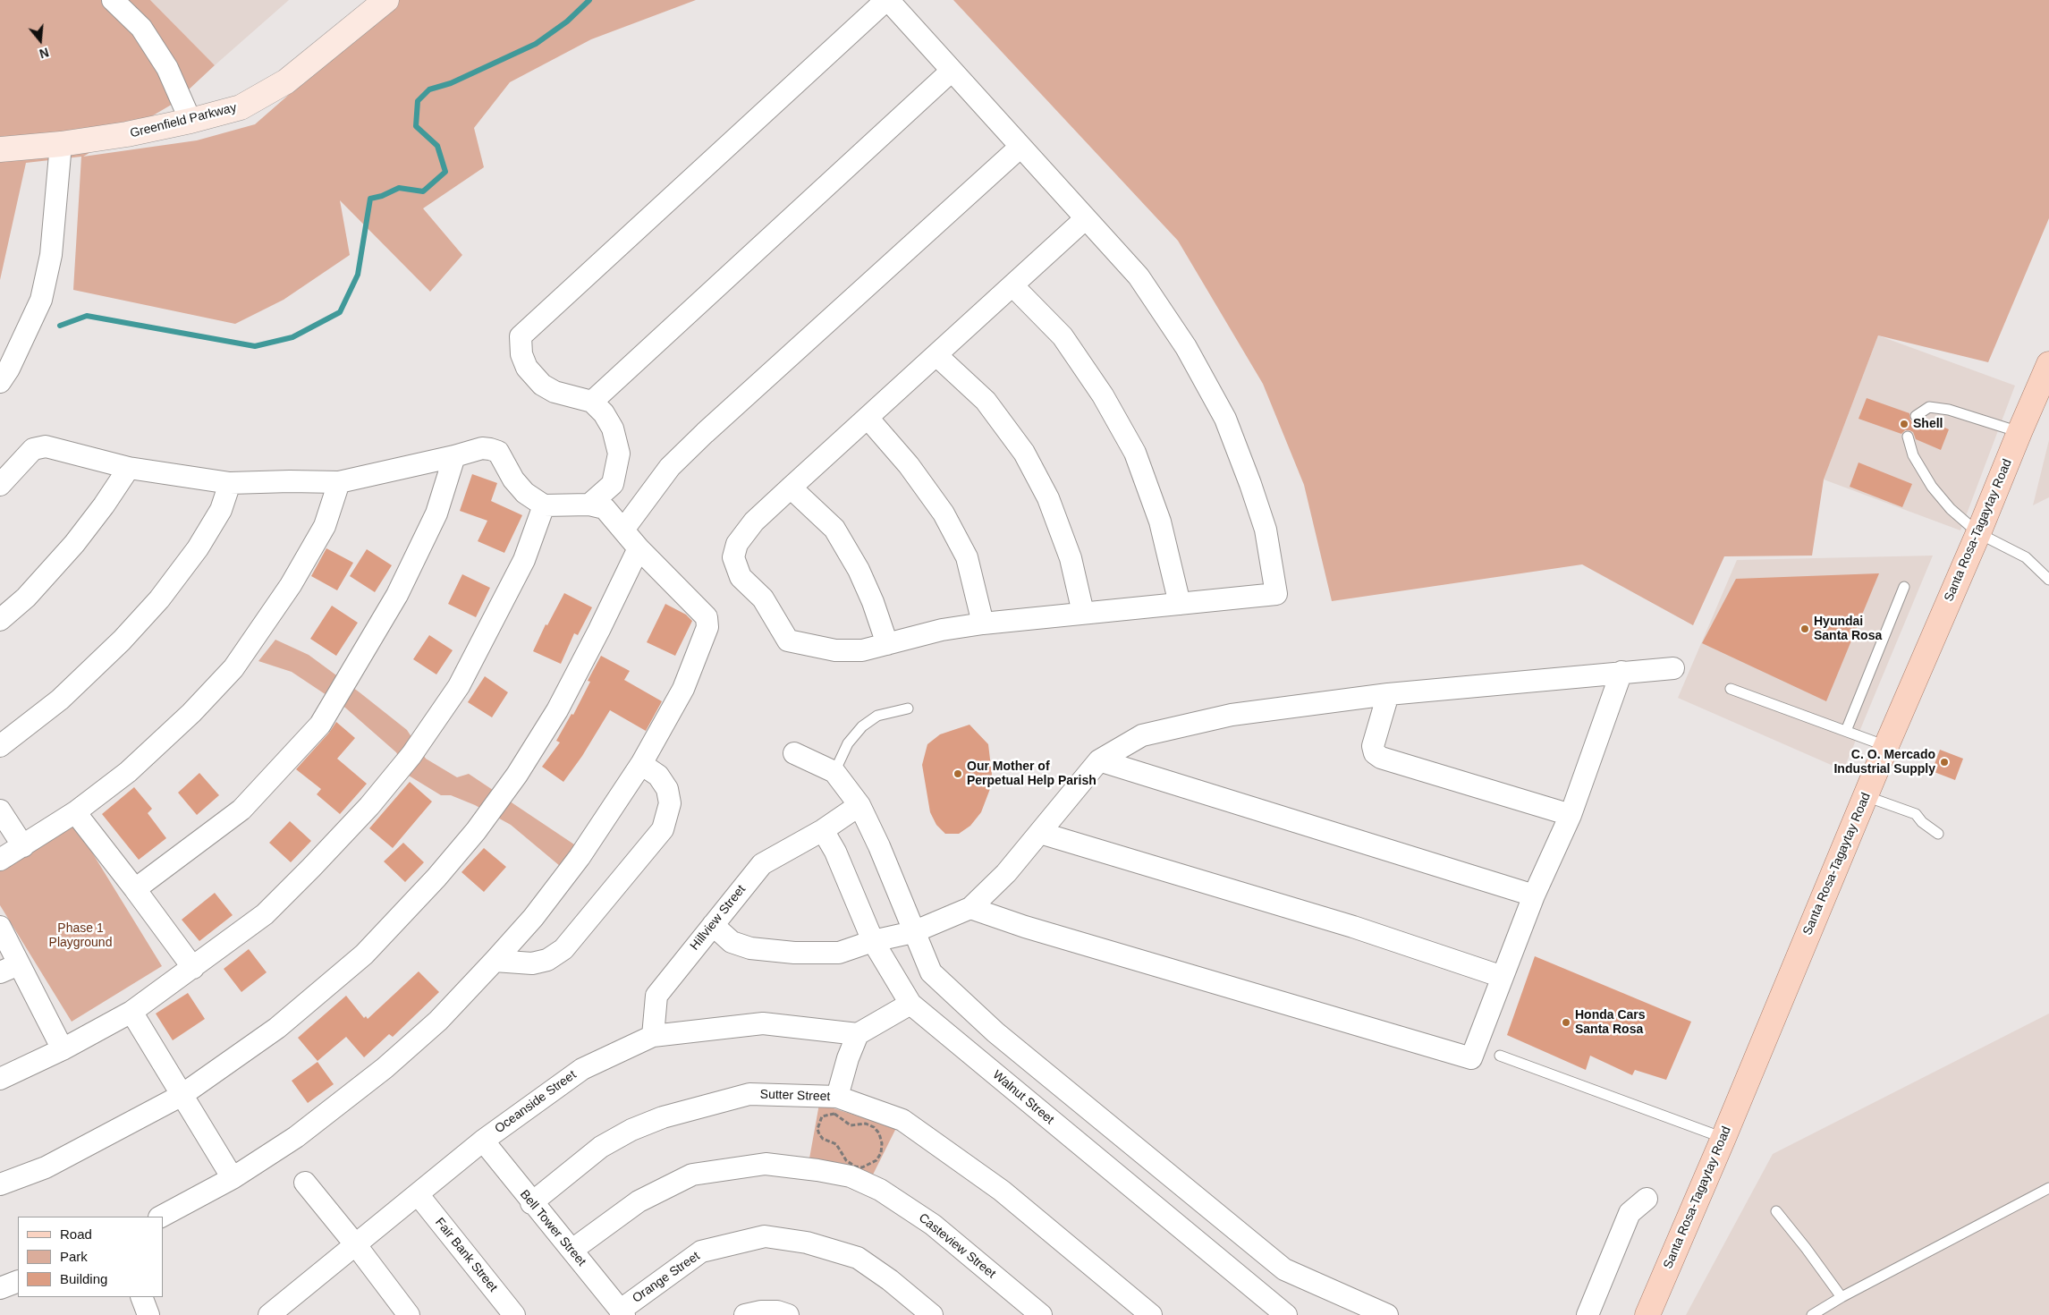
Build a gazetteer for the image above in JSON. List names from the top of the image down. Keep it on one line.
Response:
{"streets":{"main road":["Greenfield Parkway","Santa Rosa-Tagaytay Road"],"street":["Hillview Street","Sutter Street","Walnut Street","Oceanside Street","Bell Tower Street","Casteview Street","Fair Bank Street","Orange Street"]},"crossings":[["Hillview Street","Walnut Street"],["Hillview Street","Oceanside Street"],["Sutter Street","Bell Tower Street"],["Oceanside Street","Bell Tower Street"],["Oceanside Street","Fair Bank Street"],["Bell Tower Street","Casteview Street"],["Bell Tower Street","Orange Street"]],"parks":["Phase 1 Playground"],"places":["Shell","Hyundai Santa Rosa","C. O. Mercado Industrial Supply","Our Mother of Perpetual Help Parish","Honda Cars Santa Rosa"],"legend":["Road","Park","Building"],"north":"bottom"}
